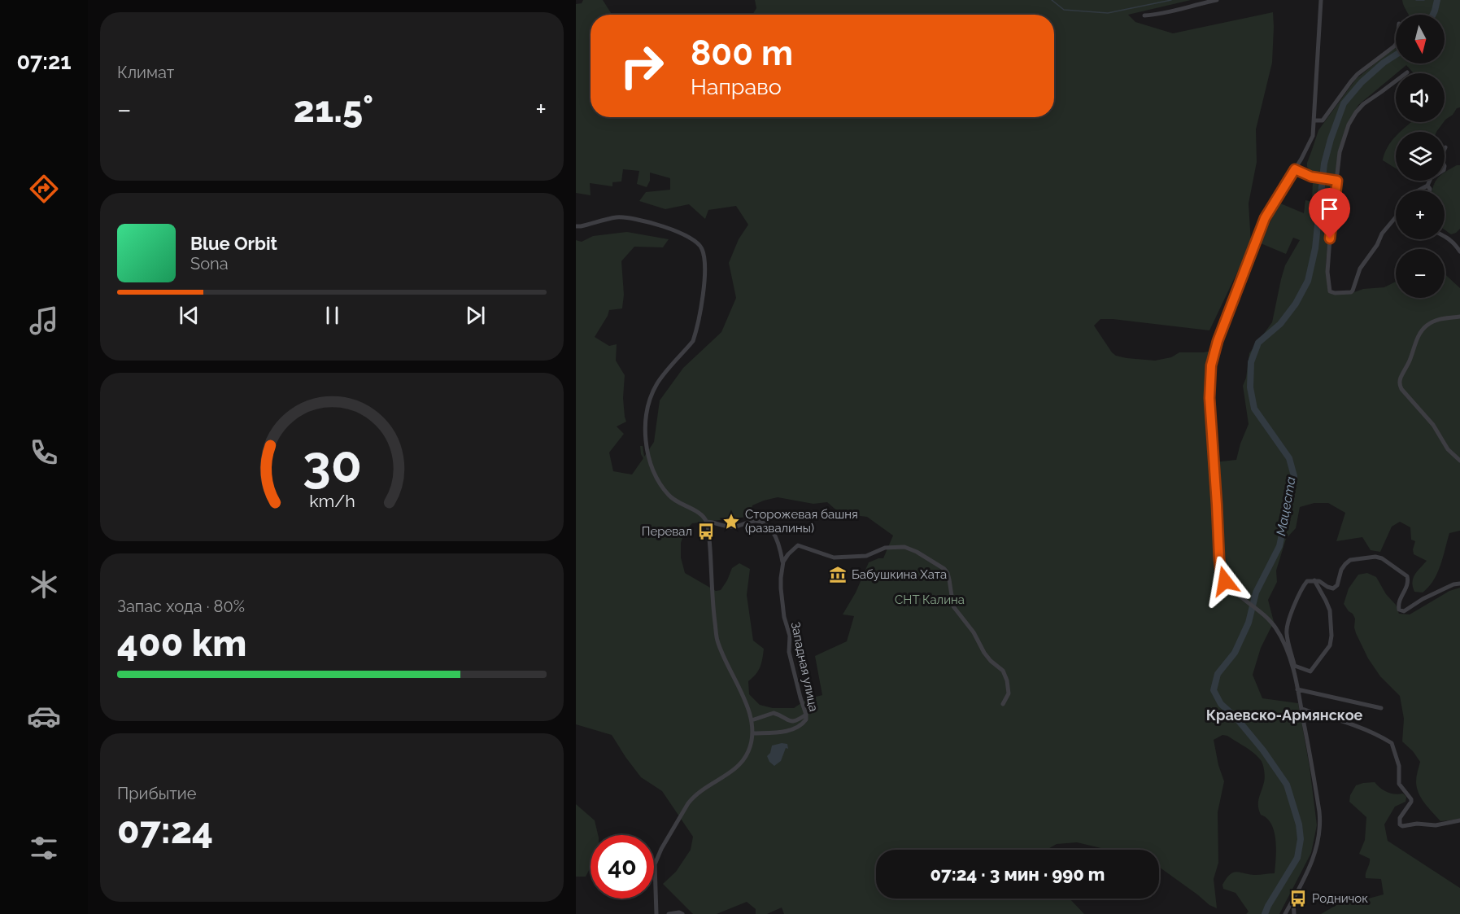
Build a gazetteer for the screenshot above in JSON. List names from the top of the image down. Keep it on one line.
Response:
{"streets":{"street":["Западная улица"]},"districts":["Краевско-Армянское"],"water":["Мацеста"],"parks":["СНТ Калина"],"places":{"place":["Сторожевая башня (развалины)"],"bus stop":["Перевал","Родничок"],"museum":["Бабушкина Хата"]},"north":"bottom","page":{"tabs":"07:21","tile":["Климат",["Запас хода · 80%","400 km"],["Прибытие","07:24"]],"map_buttons":["+","−"],"turn":["800 m","Направо"],"heat":["−","21.5°","+"],"song":["Blue Orbit","Sona"],"limit":"40","trip":"07:24 · 3 мин · 990 m","gauge":["30","km/h"]}}
